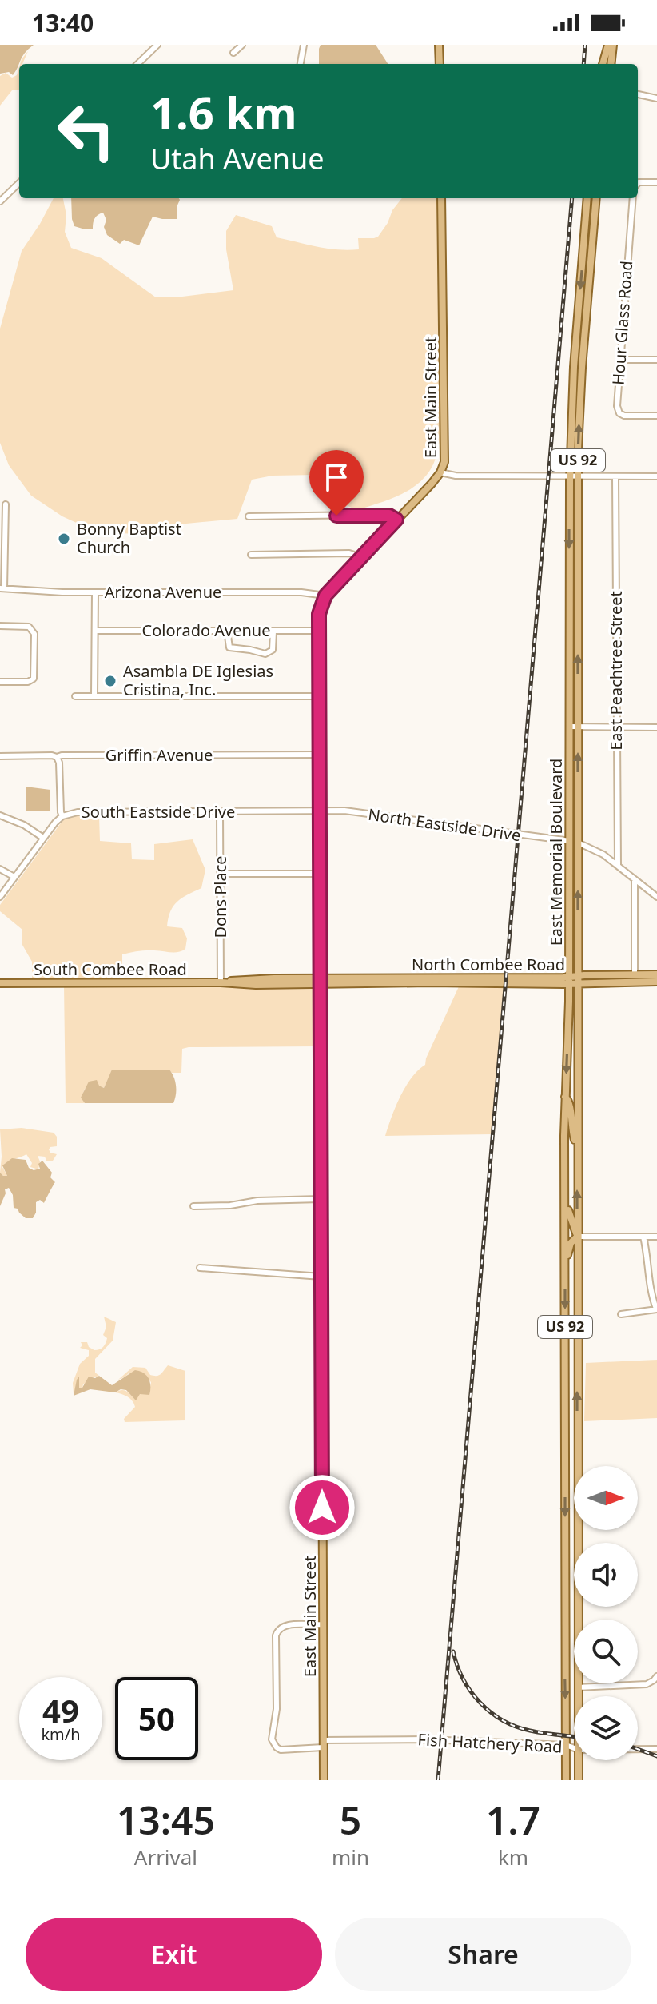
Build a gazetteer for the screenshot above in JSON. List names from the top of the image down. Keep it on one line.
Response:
{"streets":{"main road":["East Main Street","US 92","East Memorial Boulevard","North Combee Road","South Combee Road"],"street":["Hour Glass Road","Arizona Avenue","Colorado Avenue","East Peachtree Street","Griffin Avenue","South Eastside Drive","North Eastside Drive","Dons Place","Fish Hatchery Road"]},"crossings":[["East Main Street","Arizona Avenue"],["East Main Street","Colorado Avenue"],["East Main Street","Griffin Avenue"],["East Main Street","South Eastside Drive"],["East Main Street","North Eastside Drive"],["East Main Street","North Combee Road"],["East Main Street","South Combee Road"],["East Main Street","Fish Hatchery Road"],["US 92","East Memorial Boulevard"],["US 92","North Combee Road"],["US 92","Fish Hatchery Road"],["South Eastside Drive","North Eastside Drive"],["South Eastside Drive","Dons Place"],["North Eastside Drive","East Memorial Boulevard"],["East Memorial Boulevard","North Combee Road"],["Dons Place","South Combee Road"],["North Combee Road","South Combee Road"]],"places":["Bonny Baptist Church","Asambla DE Iglesias Cristina, Inc."],"north":"right","page":{"status":"13:40","turn":["1.6 km","Utah Avenue"],"speed":"49 km/h","limit":"50","eta":["13:45","Arrival","5","min","1.7","km"],"buttons":["Exit","Share"]}}
